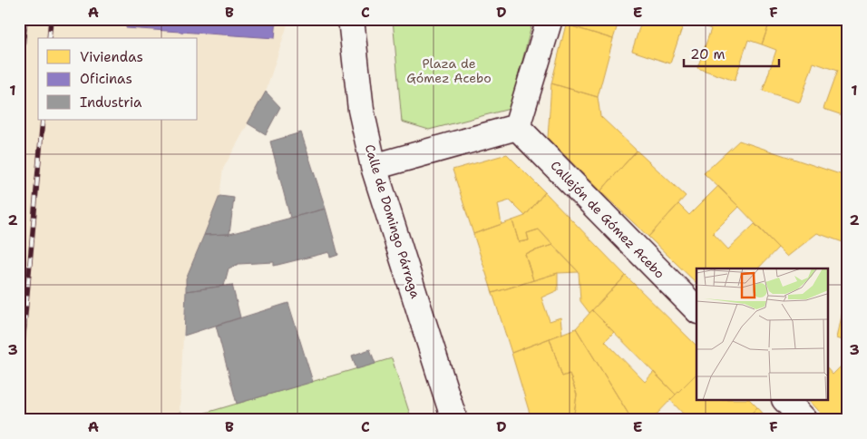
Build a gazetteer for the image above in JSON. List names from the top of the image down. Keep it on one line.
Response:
{"streets":{"street":["Callejón de Gómez Acebo","Calle de Domingo Párraga"]},"parks":["Plaza de Gómez Acebo"],"legend":["Viviendas","Oficinas","Industria"],"scale_bar":"20 m","grid":{"columns":["A","B","C","D","E","F"],"rows":["1","2","3"]}}
